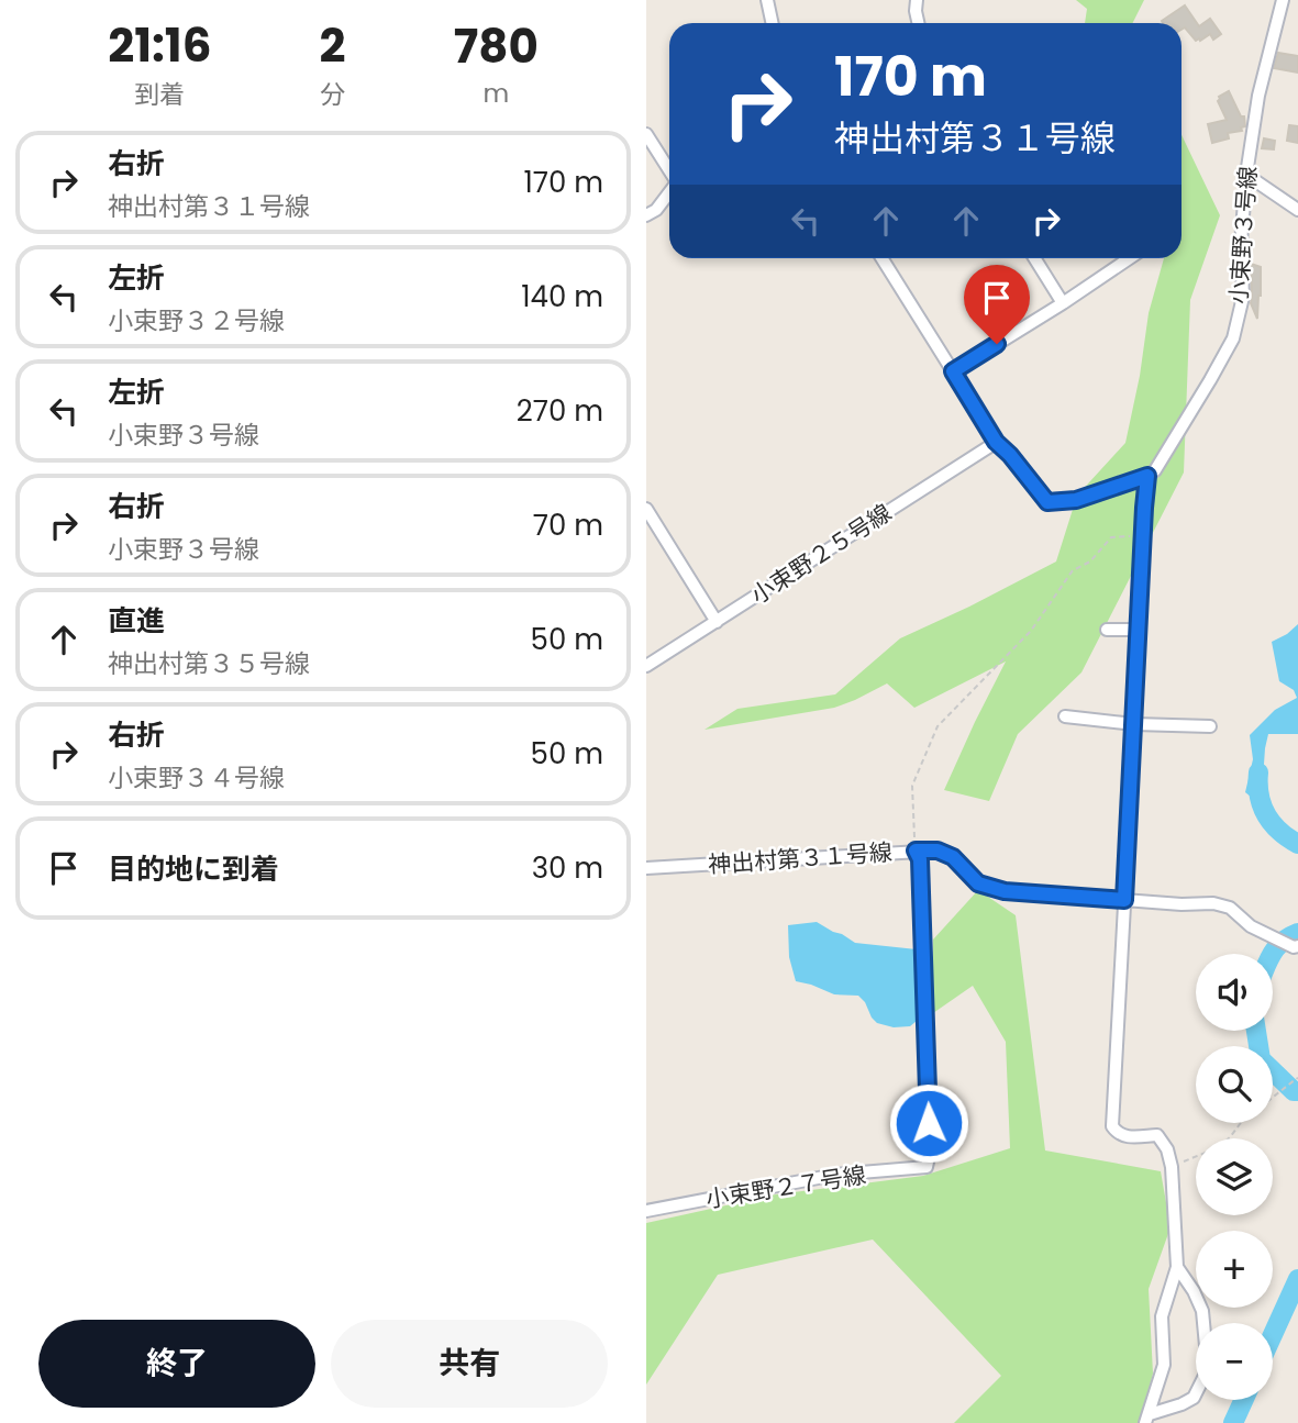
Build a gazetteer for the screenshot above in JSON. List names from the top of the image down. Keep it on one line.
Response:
{"streets":{"street":["小束野３号線","小束野２５号線","神出村第３１号線","小束野２７号線"]},"crossings":[["神出村第３１号線","小束野２７号線"]],"page":{"eta":["21:16","到着","2","分","780","m"],"turn":["170 m","神出村第３１号線"],"list":[{"name":"右折","note":"神出村第３１号線","value":"170 m"},{"name":"左折","note":"小束野３２号線","value":"140 m"},{"name":"左折","note":"小束野３号線","value":"270 m"},{"name":"右折","note":"小束野３号線","value":"70 m"},{"name":"直進","note":"神出村第３５号線","value":"50 m"},{"name":"右折","note":"小束野３４号線","value":"50 m"},{"name":"目的地に到着","value":"30 m"}],"map_buttons":["+","−"],"buttons":["終了","共有"]}}
